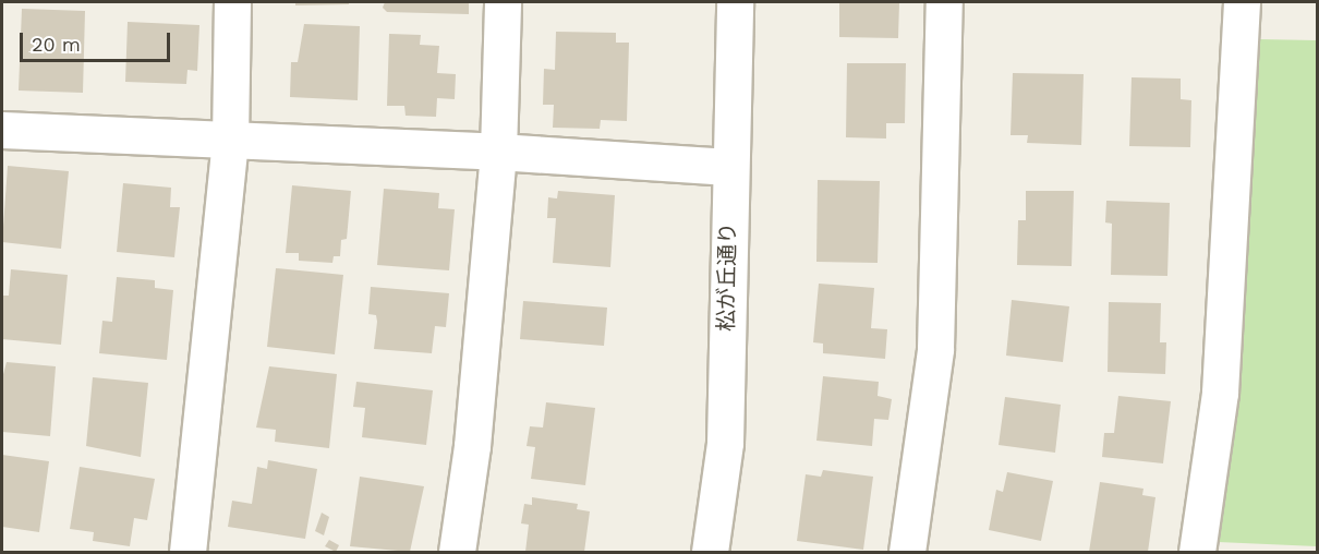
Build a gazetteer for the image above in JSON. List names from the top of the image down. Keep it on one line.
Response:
{"streets":{"street":["松が丘通り"]},"scale_bar":"20 m"}
